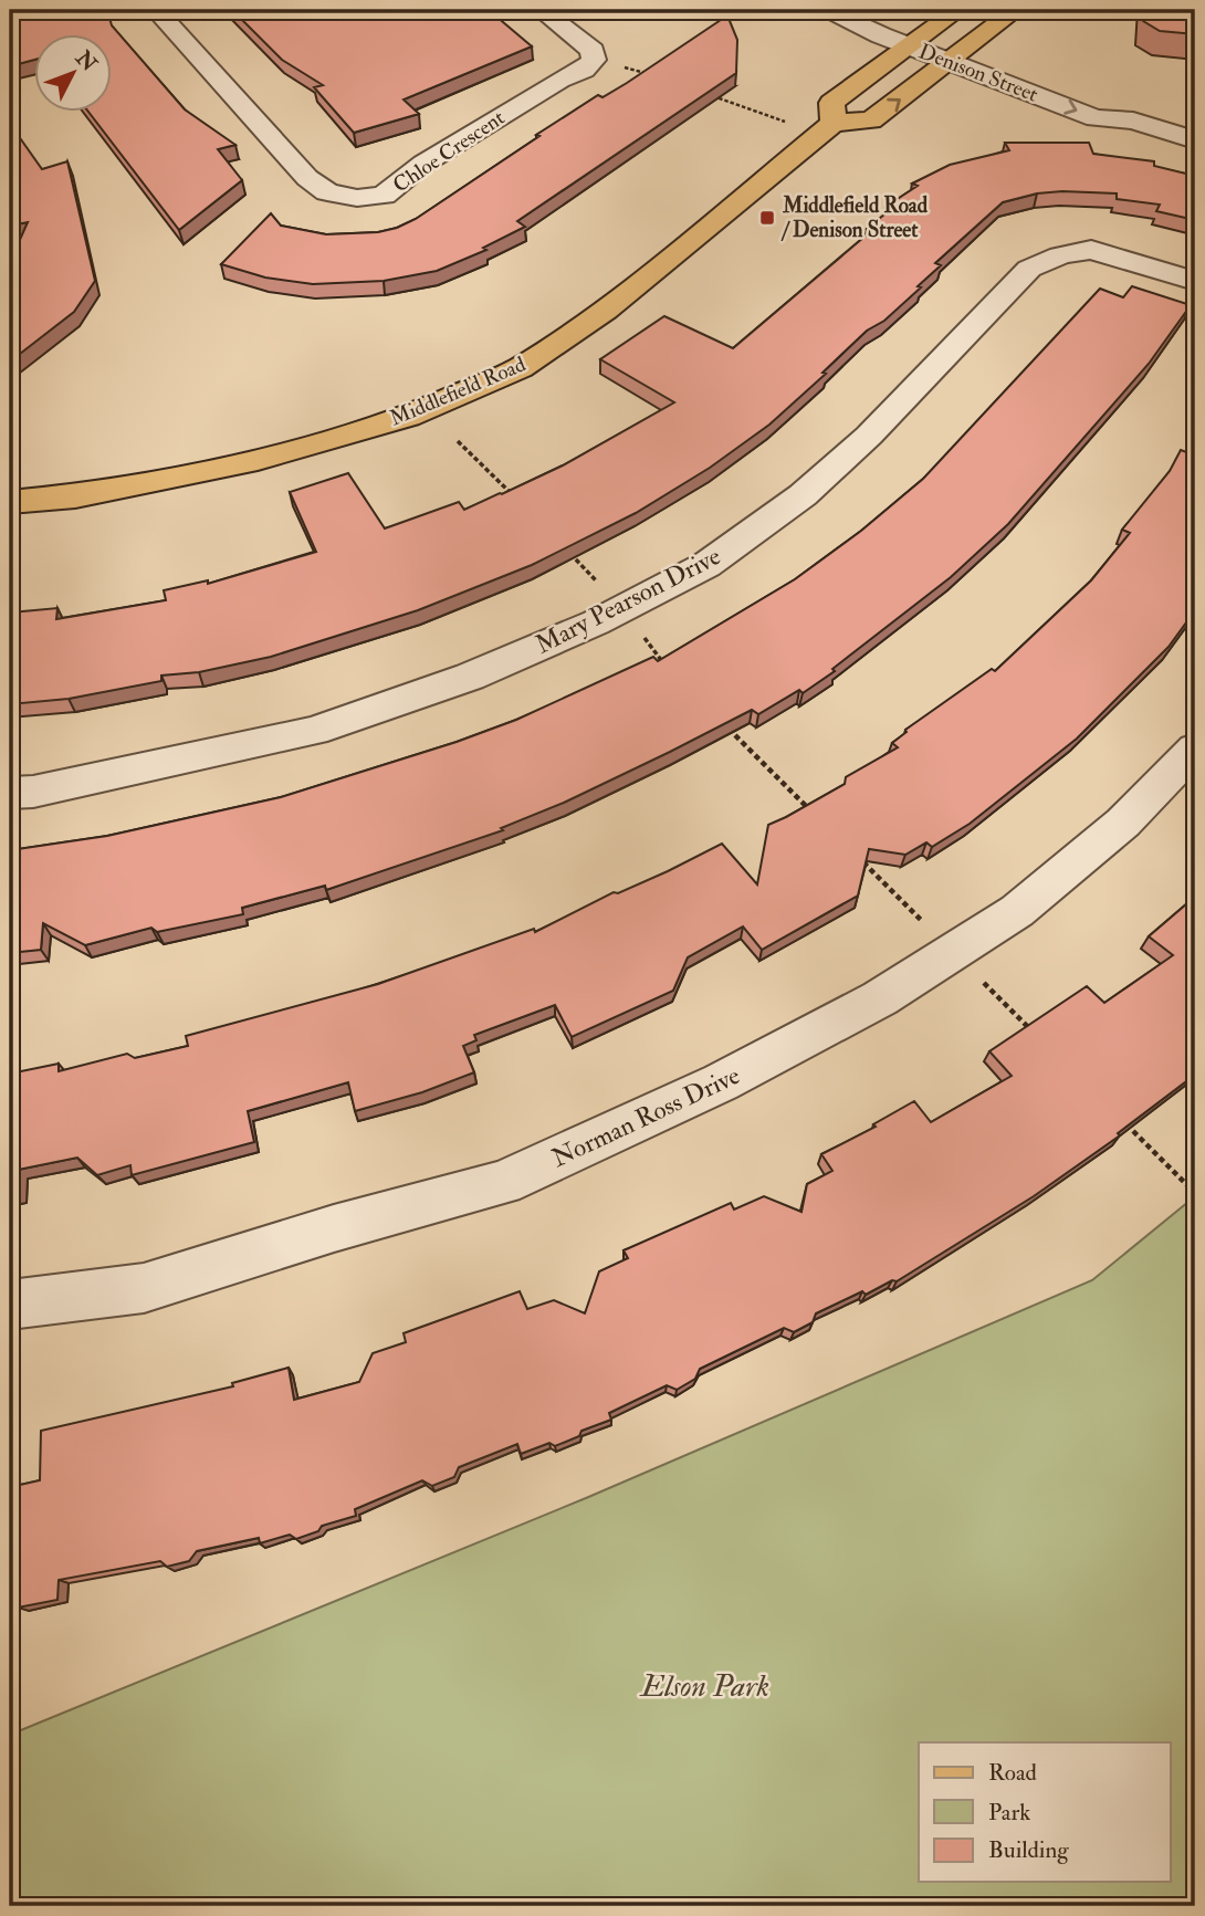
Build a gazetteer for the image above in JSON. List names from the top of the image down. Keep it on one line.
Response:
{"streets":{"main road":["Middlefield Road"],"street":["Denison Street","Chloe Crescent","Mary Pearson Drive","Norman Ross Drive"]},"crossings":[["Denison Street","Middlefield Road"]],"one_way":["Denison Street"],"parks":["Elson Park"],"places":{"transit":["Middlefield Road / Denison Street"]},"legend":["Road","Park","Building"],"north":"top right"}
